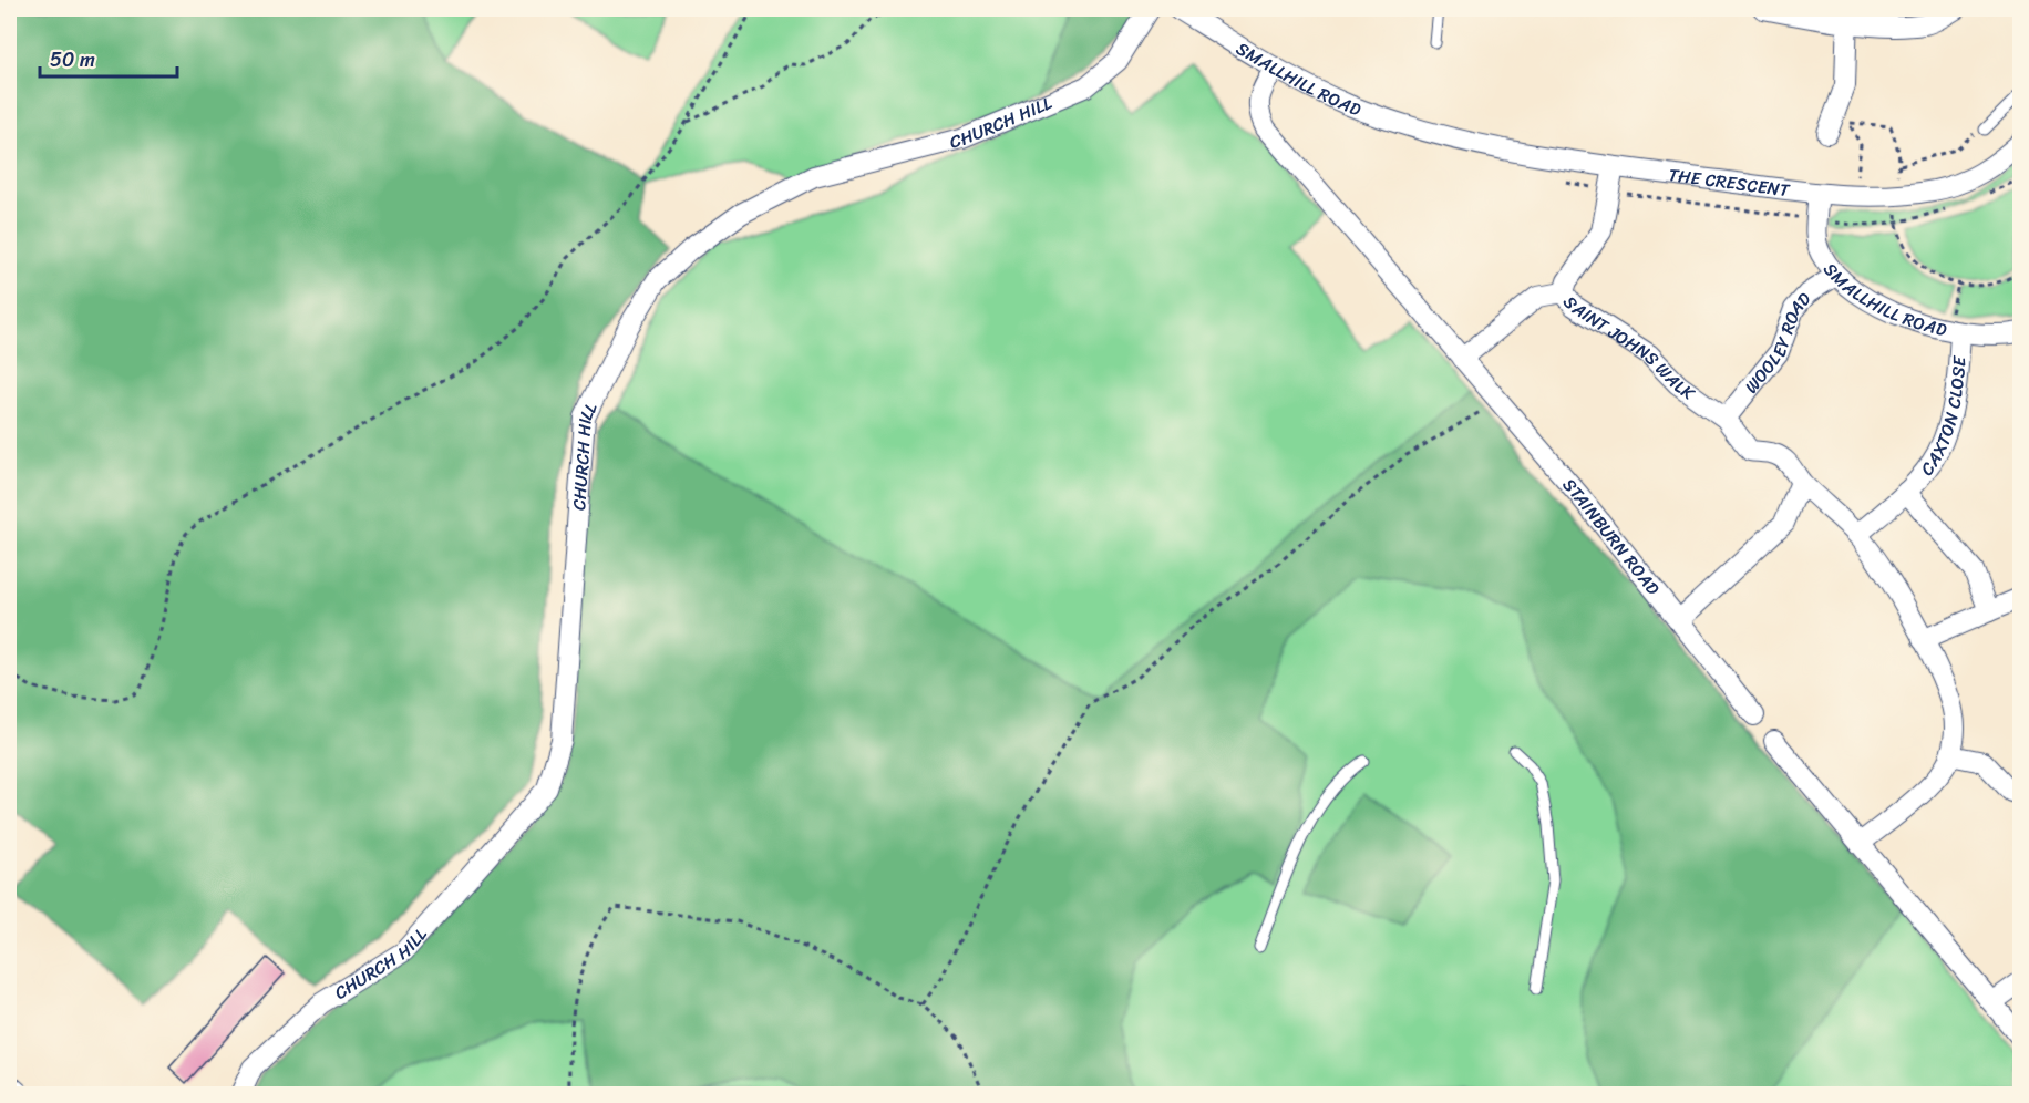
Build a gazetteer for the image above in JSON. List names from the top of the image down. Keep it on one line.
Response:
{"streets":{"street":["SMALLHILL ROAD","CHURCH HILL","THE CRESCENT","WOOLEY ROAD","SAINT JOHNS WALK","CAXTON CLOSE","STAINBURN ROAD"]},"crossings":[["SMALLHILL ROAD","THE CRESCENT"],["SMALLHILL ROAD","WOOLEY ROAD"],["SMALLHILL ROAD","CAXTON CLOSE"],["SMALLHILL ROAD","STAINBURN ROAD"],["THE CRESCENT","SAINT JOHNS WALK"],["WOOLEY ROAD","SAINT JOHNS WALK"],["SAINT JOHNS WALK","CAXTON CLOSE"]],"scale_bar":"50 m"}
